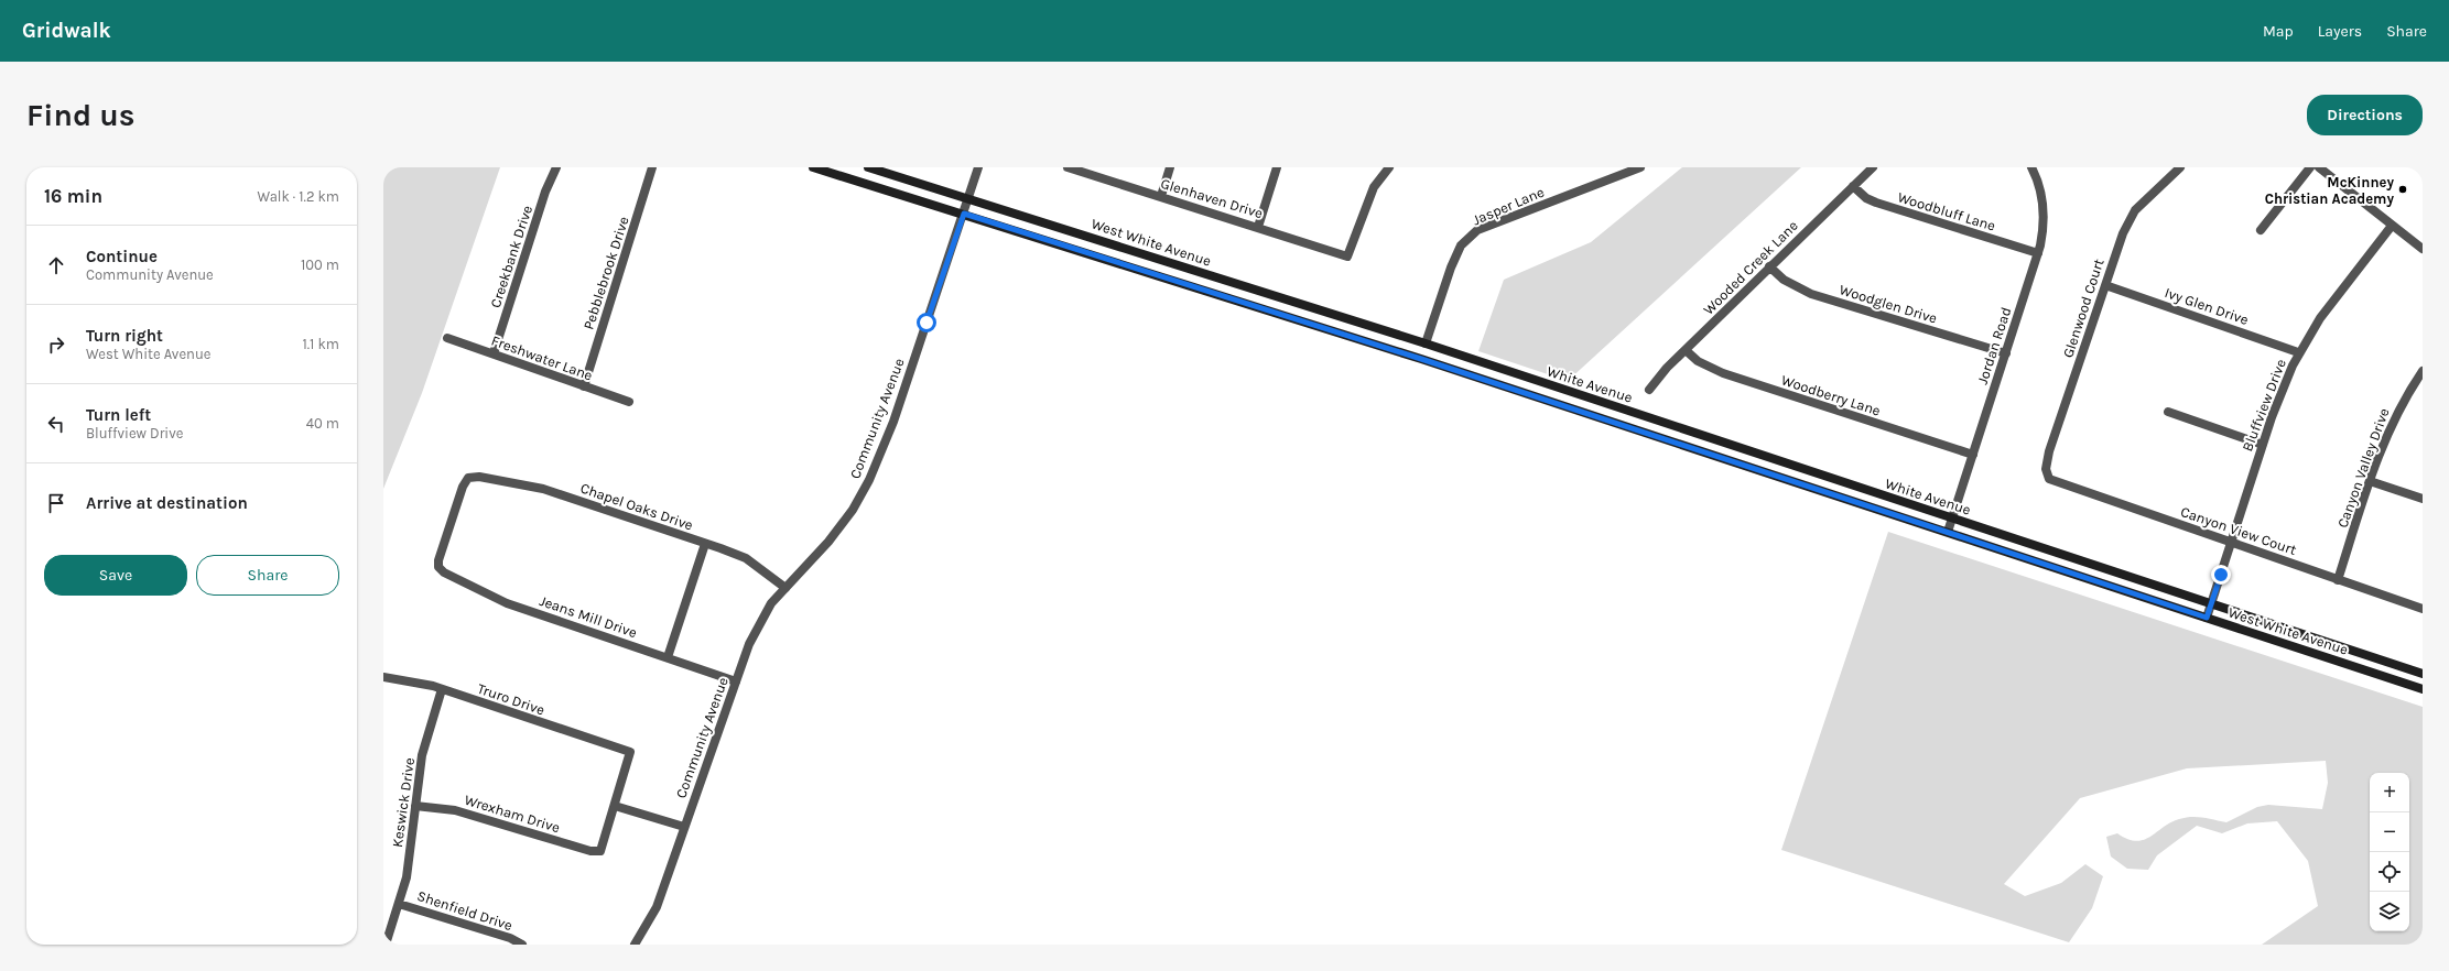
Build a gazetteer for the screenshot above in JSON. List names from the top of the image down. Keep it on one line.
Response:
{"streets":{"main road":["West White Avenue","White Avenue"],"street":["Glenhaven Drive","Jasper Lane","Woodbluff Lane","Creekbank Drive","Wooded Creek Lane","Pebblebrook Drive","Woodglen Drive","Ivy Glen Drive","Glenwood Court","Jordan Road","Freshwater Lane","Woodberry Lane","Bluffview Drive","Community Avenue","Canyon Valley Drive","Chapel Oaks Drive","Canyon View Court","Jeans Mill Drive","Truro Drive","Keswick Drive","Wrexham Drive","Shenfield Drive"]},"crossings":[["Jasper Lane","West White Avenue"],["Jasper Lane","White Avenue"],["Woodbluff Lane","Wooded Creek Lane"],["Woodbluff Lane","Jordan Road"],["West White Avenue","Jordan Road"],["West White Avenue","White Avenue"],["West White Avenue","Bluffview Drive"],["West White Avenue","Community Avenue"],["Creekbank Drive","Freshwater Lane"],["Wooded Creek Lane","Woodglen Drive"],["Wooded Creek Lane","Woodberry Lane"],["Pebblebrook Drive","Freshwater Lane"],["Woodglen Drive","Jordan Road"],["Ivy Glen Drive","Glenwood Court"],["Ivy Glen Drive","Bluffview Drive"],["Glenwood Court","Canyon View Court"],["Jordan Road","White Avenue"],["Jordan Road","Woodberry Lane"],["White Avenue","Bluffview Drive"],["Bluffview Drive","Canyon View Court"],["Community Avenue","Chapel Oaks Drive"],["Community Avenue","Jeans Mill Drive"],["Canyon Valley Drive","Canyon View Court"],["Chapel Oaks Drive","Jeans Mill Drive"],["Truro Drive","Keswick Drive"],["Truro Drive","Wrexham Drive"],["Keswick Drive","Wrexham Drive"],["Keswick Drive","Shenfield Drive"]],"places":["McKinney Christian Academy"],"page":{"header":"Gridwalk","nav":["Map","Layers","Share"],"buttons":["Directions",["Save","Share"]],"title":"Find us","heading":["16 min","Walk · 1.2 km"],"list":[["Continue","Community Avenue","100 m"],["Turn right","West White Avenue","1.1 km"],["Turn left","Bluffview Drive","40 m"],"Arrive at destination"],"map_buttons":["+","−"]}}
